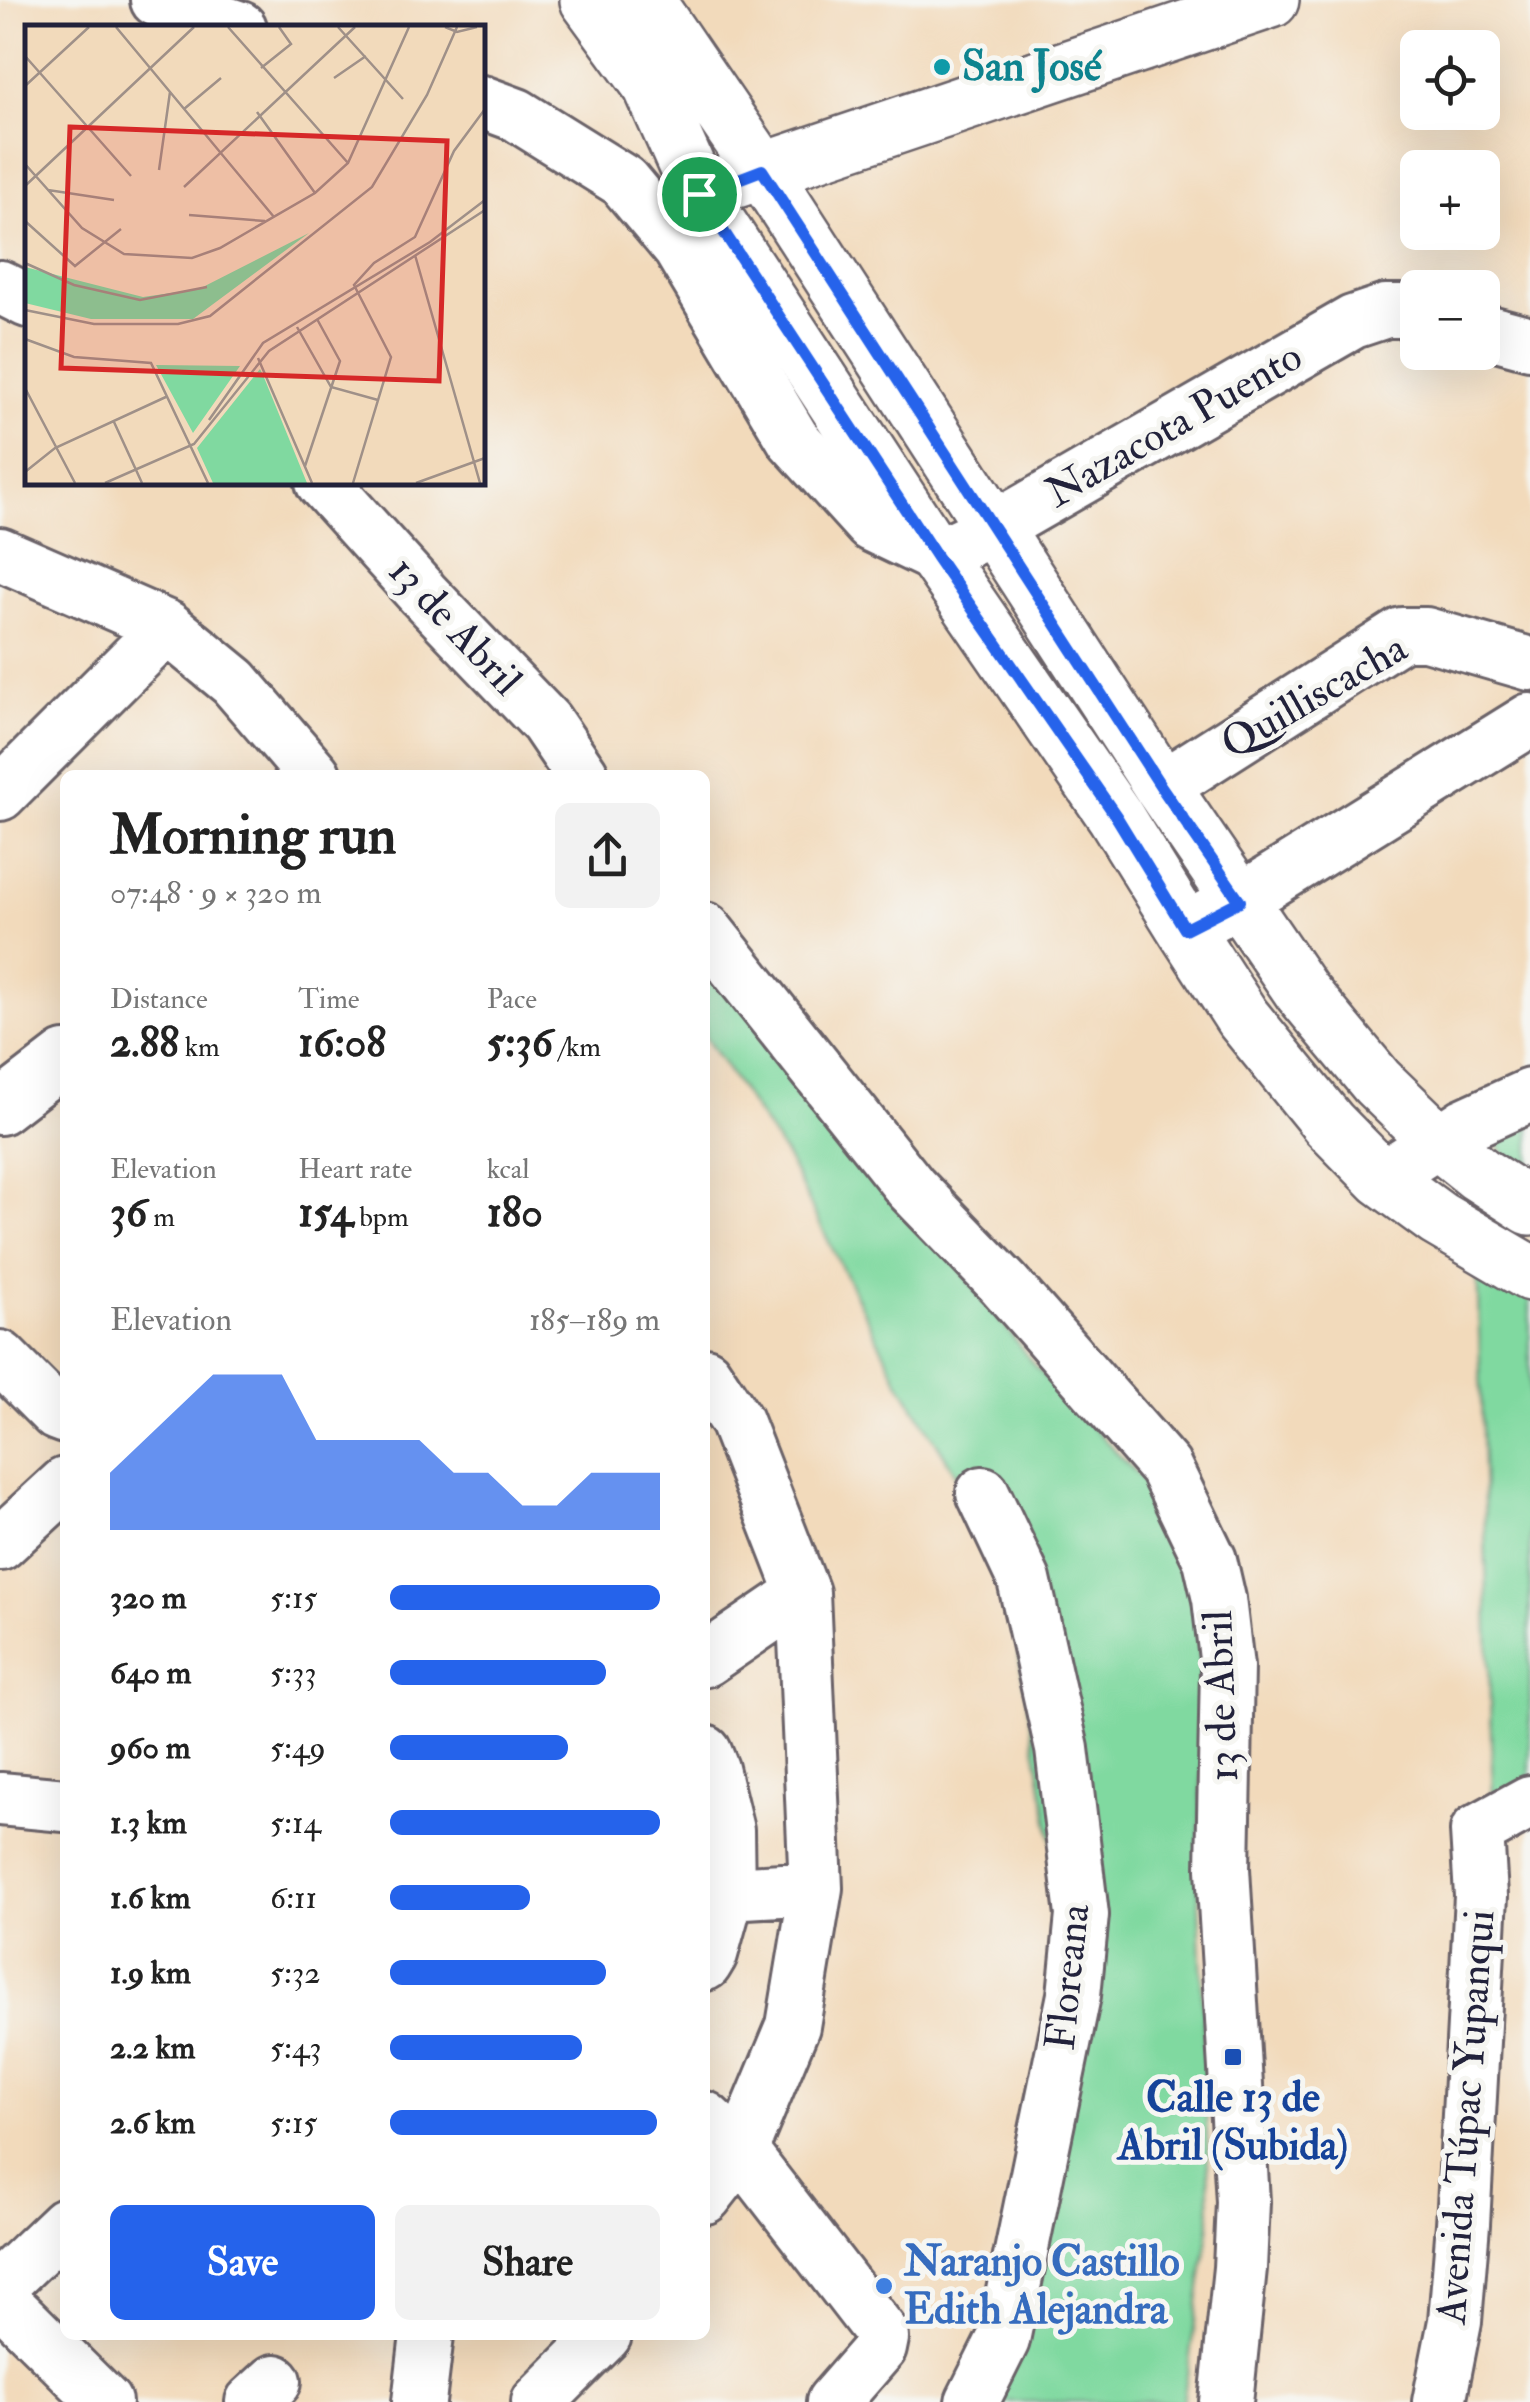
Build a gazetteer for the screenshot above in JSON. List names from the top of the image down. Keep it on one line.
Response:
{"streets":{"street":["Nazacota Puento","13 de Abril","Quilliscacha","Floreana","Avenida Túpac Yupanqui"]},"places":{"other":["San José","Naranjo Castillo Edith Alejandra"],"transit":["Calle 13 de Abril (Subida)"]},"page":{"map_buttons":["+","−"],"heading":["Morning run","07:48 · 9 × 320 m"],"stats":[["Distance","2.88 km"],["Time","16:08"],["Pace","5:36 /km"],["Elevation","36 m"],["Heart rate","154 bpm"],["kcal","180"]],"chart":["Elevation","185–189 m"],"list":[{"name":"320 m","note":"5:15"},{"name":"640 m","note":"5:33"},{"name":"960 m","note":"5:49"},{"name":"1.3 km","note":"5:14"},{"name":"1.6 km","note":"6:11"},{"name":"1.9 km","note":"5:32"},{"name":"2.2 km","note":"5:43"},{"name":"2.6 km","note":"5:15"}],"buttons":["Save","Share"]}}
